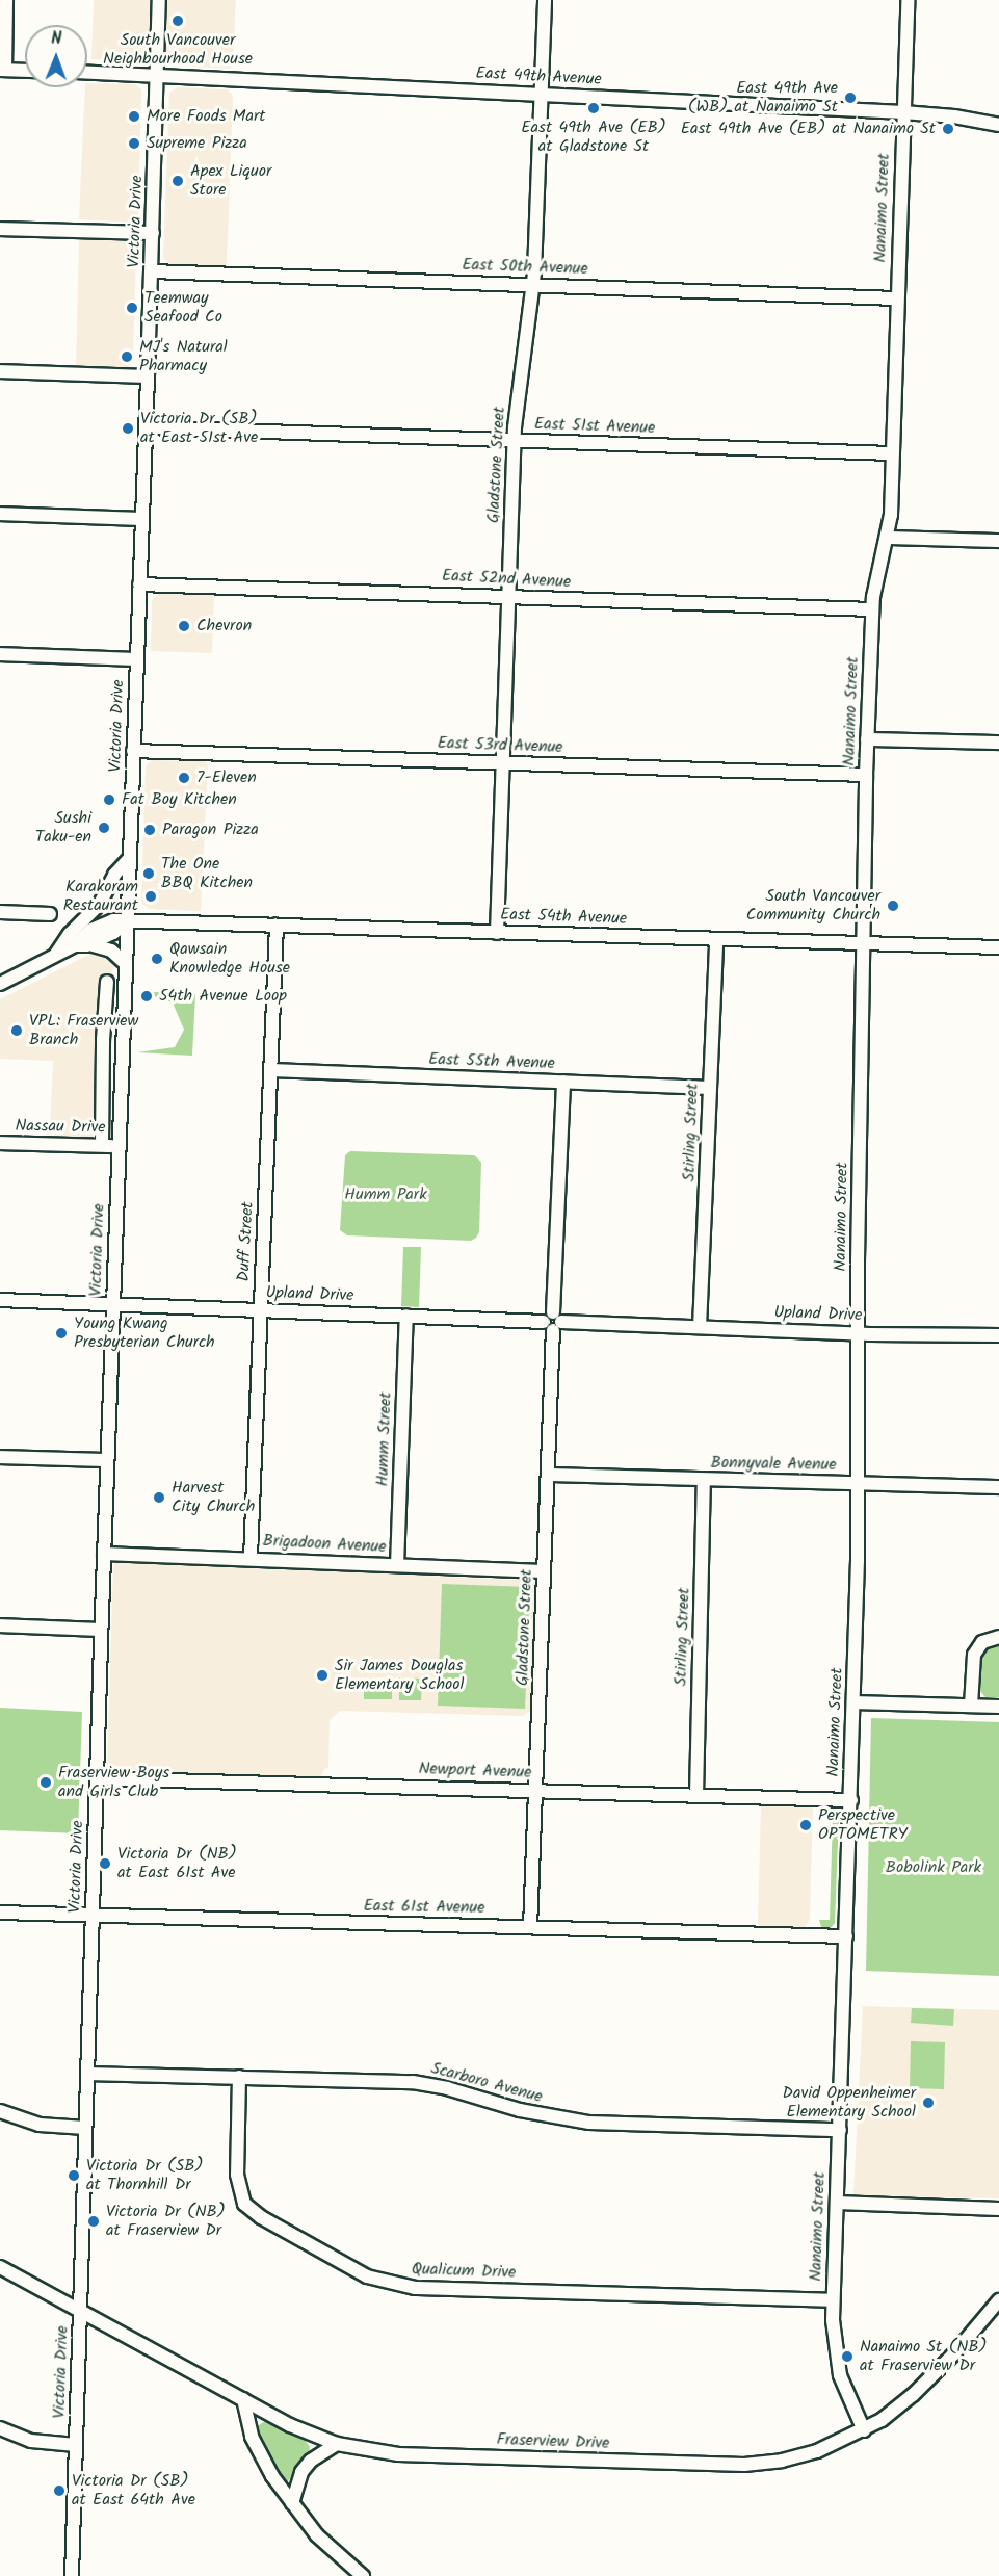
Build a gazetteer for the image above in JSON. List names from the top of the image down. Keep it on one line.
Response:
{"streets":{"street":["East 49th Avenue","Nanaimo Street","Victoria Drive","East 50th Avenue","East 51st Avenue","Gladstone Street","East 52nd Avenue","East 53rd Avenue","East 54th Avenue","East 55th Avenue","Nassau Drive","Stirling Street","Duff Street","Upland Drive","Humm Street","Bonnyvale Avenue","Brigadoon Avenue","Newport Avenue","East 61st Avenue","Scarboro Avenue","Qualicum Drive","Fraserview Drive"]},"crossings":[["East 49th Avenue","Nanaimo Street"],["East 49th Avenue","Victoria Drive"],["East 49th Avenue","Gladstone Street"],["Nanaimo Street","East 50th Avenue"],["Nanaimo Street","East 51st Avenue"],["Nanaimo Street","East 52nd Avenue"],["Nanaimo Street","East 53rd Avenue"],["Nanaimo Street","East 54th Avenue"],["Nanaimo Street","Upland Drive"],["Nanaimo Street","Bonnyvale Avenue"],["Nanaimo Street","Newport Avenue"],["Nanaimo Street","East 61st Avenue"],["Nanaimo Street","Scarboro Avenue"],["Nanaimo Street","Qualicum Drive"],["Nanaimo Street","Fraserview Drive"],["Victoria Drive","East 50th Avenue"],["Victoria Drive","East 51st Avenue"],["Victoria Drive","East 52nd Avenue"],["Victoria Drive","East 53rd Avenue"],["Victoria Drive","East 54th Avenue"],["Victoria Drive","Nassau Drive"],["Victoria Drive","Upland Drive"],["Victoria Drive","Brigadoon Avenue"],["Victoria Drive","Newport Avenue"],["Victoria Drive","East 61st Avenue"],["Victoria Drive","Scarboro Avenue"],["Victoria Drive","Fraserview Drive"],["East 50th Avenue","Gladstone Street"],["East 51st Avenue","Gladstone Street"],["Gladstone Street","East 52nd Avenue"],["Gladstone Street","East 53rd Avenue"],["Gladstone Street","East 54th Avenue"],["Gladstone Street","East 55th Avenue"],["Gladstone Street","Upland Drive"],["Gladstone Street","Bonnyvale Avenue"],["Gladstone Street","Brigadoon Avenue"],["Gladstone Street","Newport Avenue"],["Gladstone Street","East 61st Avenue"],["East 54th Avenue","Stirling Street"],["East 54th Avenue","Duff Street"],["East 55th Avenue","Stirling Street"],["East 55th Avenue","Duff Street"],["Stirling Street","Upland Drive"],["Stirling Street","Bonnyvale Avenue"],["Stirling Street","Newport Avenue"],["Duff Street","Upland Drive"],["Duff Street","Brigadoon Avenue"],["Upland Drive","Humm Street"],["Humm Street","Brigadoon Avenue"],["Scarboro Avenue","Qualicum Drive"]],"parks":["Humm Park","Bobolink Park"],"places":["South Vancouver Neighbourhood House","East 49th Ave (WB) at Nanaimo St","East 49th Ave (EB) at Gladstone St","More Foods Mart","East 49th Ave (EB) at Nanaimo St","Supreme Pizza","Apex Liquor Store","Teemway Seafood Co","MJ's Natural Pharmacy","Victoria Dr (SB) at East 51st Ave","Chevron","7-Eleven","Fat Boy Kitchen","Sushi Taku-en","Paragon Pizza","The One BBQ Kitchen","Karakoram Restaurant","South Vancouver Community Church","Qawsain Knowledge House","54th Avenue Loop","VPL: Fraserview Branch","Young Kwang Presbyterian Church","Harvest City Church","Sir James Douglas Elementary School","Fraserview Boys and Girls Club","Perspective OPTOMETRY","Victoria Dr (NB) at East 61st Ave","David Oppenheimer Elementary School","Victoria Dr (SB) at Thornhill Dr","Victoria Dr (NB) at Fraserview Dr","Nanaimo St (NB) at Fraserview Dr","Victoria Dr (SB) at East 64th Ave"],"north":"top"}
